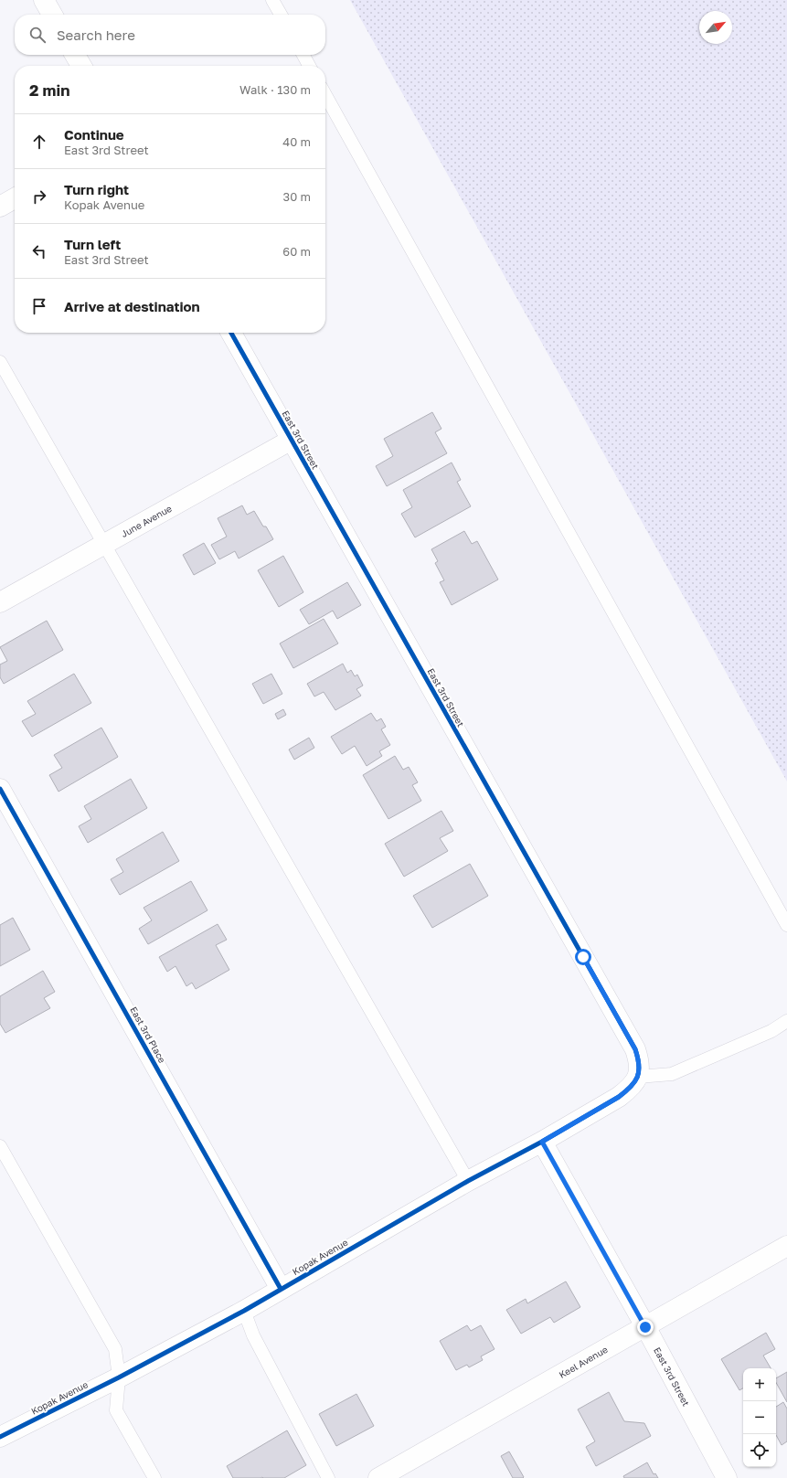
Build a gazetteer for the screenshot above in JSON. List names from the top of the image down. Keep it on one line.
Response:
{"streets":{"street":["East 3rd Street","June Avenue","East 3rd Place","Kopak Avenue","Keel Avenue"]},"crossings":[["East 3rd Street","June Avenue"],["East 3rd Street","Kopak Avenue"],["East 3rd Street","Keel Avenue"],["East 3rd Place","Kopak Avenue"]],"north":"top right","page":{"search":"Search here","heading":["2 min","Walk · 130 m"],"list":[["Continue","East 3rd Street","40 m"],["Turn right","Kopak Avenue","30 m"],["Turn left","East 3rd Street","60 m"],"Arrive at destination"],"map_buttons":["+","−"]}}
